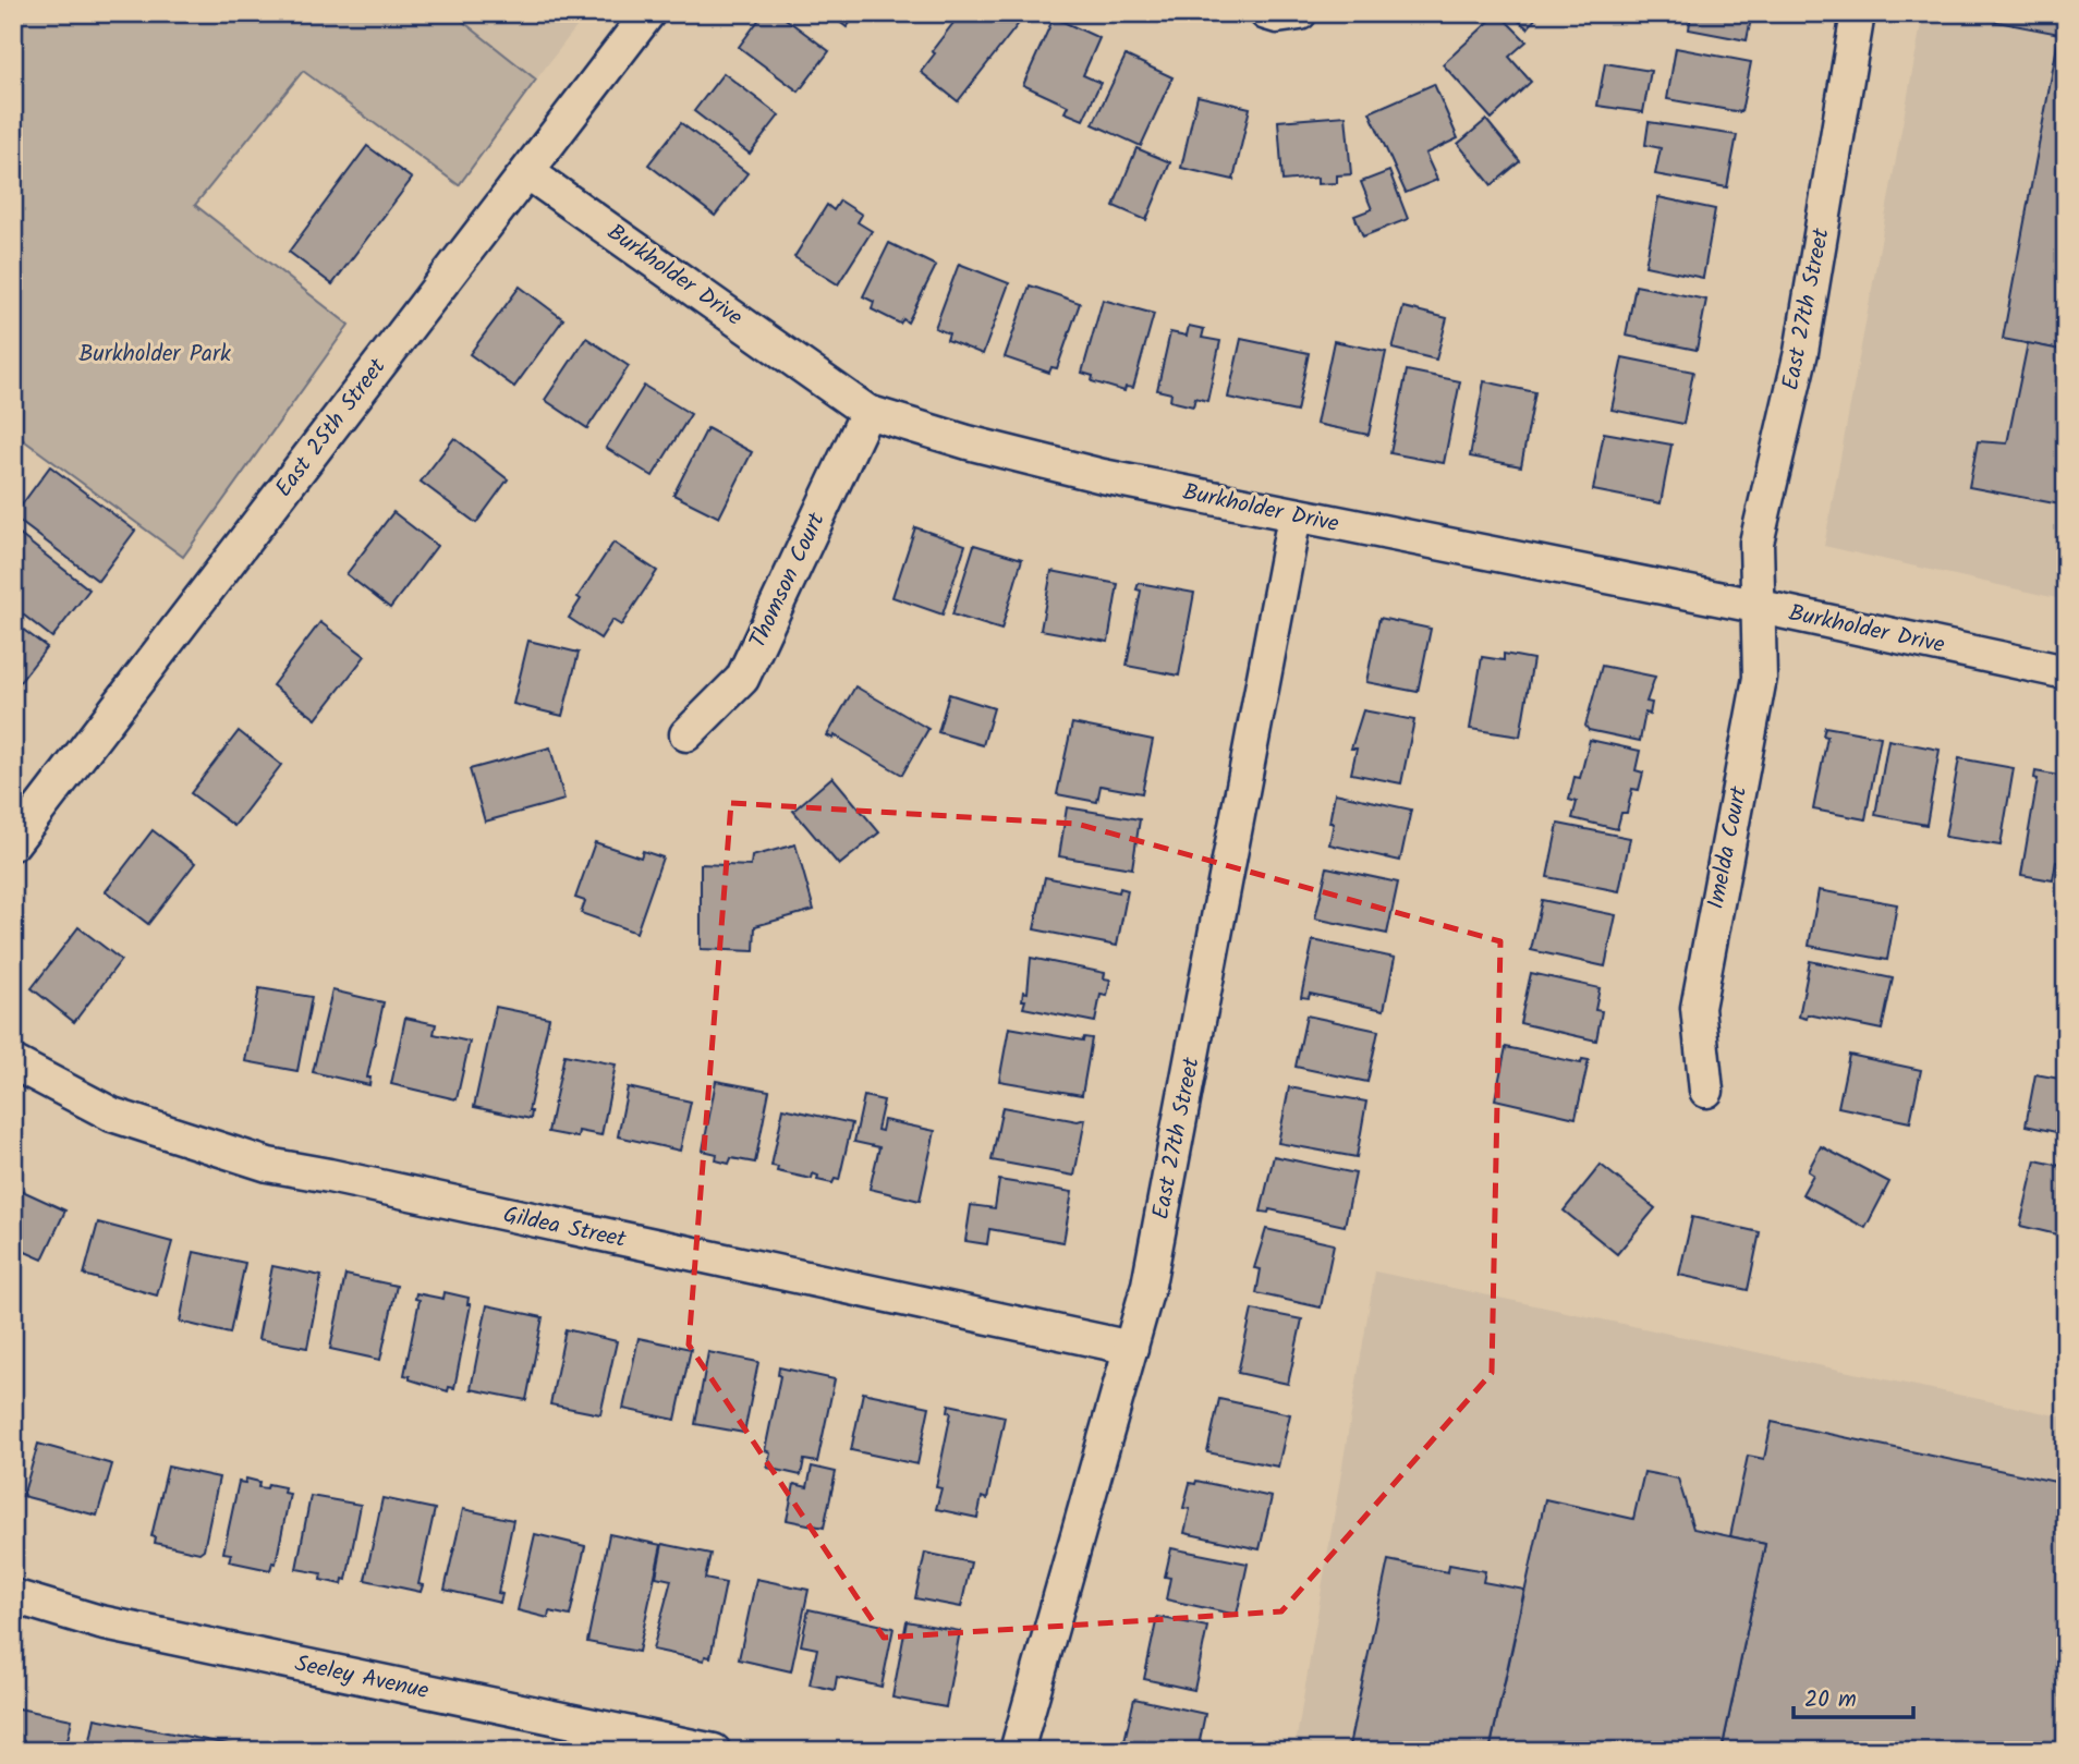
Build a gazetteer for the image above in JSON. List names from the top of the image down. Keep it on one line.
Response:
{"streets":{"street":["Burkholder Drive","East 27th Street","East 25th Street","Thomson Court","Imelda Court","Gildea Street","Seeley Avenue"]},"crossings":[["Burkholder Drive","East 27th Street"],["Burkholder Drive","East 25th Street"],["Burkholder Drive","Thomson Court"],["Burkholder Drive","Imelda Court"],["East 27th Street","Imelda Court"],["East 27th Street","Gildea Street"]],"parks":["Burkholder Park"],"scale_bar":"20 m"}
